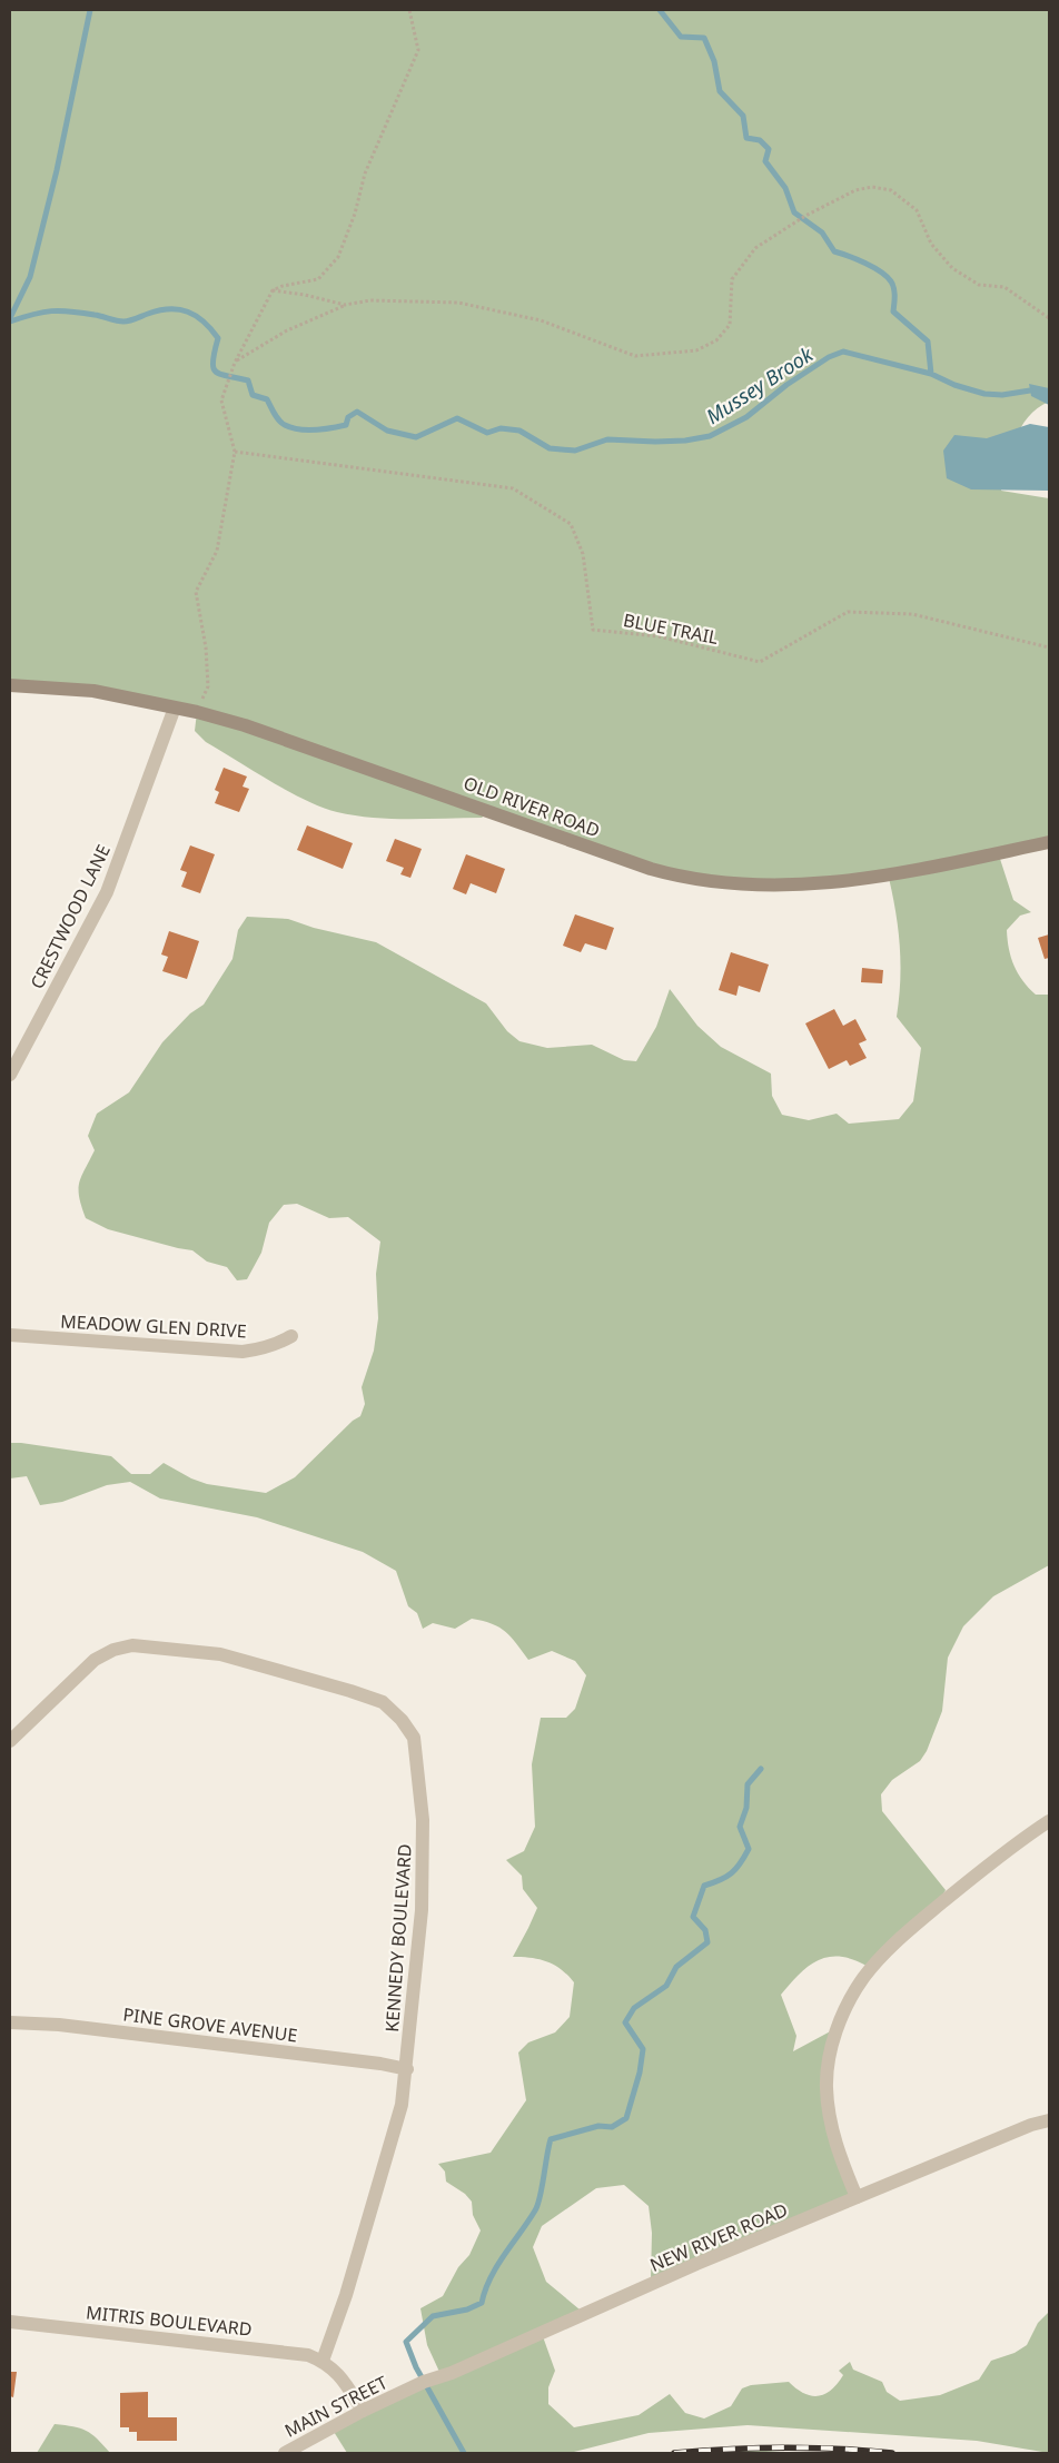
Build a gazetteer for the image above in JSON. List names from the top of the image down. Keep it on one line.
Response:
{"streets":{"main road":["OLD RIVER ROAD"],"street":["CRESTWOOD LANE","MEADOW GLEN DRIVE","KENNEDY BOULEVARD","PINE GROVE AVENUE","NEW RIVER ROAD","MITRIS BOULEVARD","MAIN STREET"],"path":["BLUE TRAIL"]},"crossings":[["OLD RIVER ROAD","CRESTWOOD LANE"],["KENNEDY BOULEVARD","PINE GROVE AVENUE"],["KENNEDY BOULEVARD","MITRIS BOULEVARD"],["NEW RIVER ROAD","MAIN STREET"]],"water":["Mussey Brook"]}
